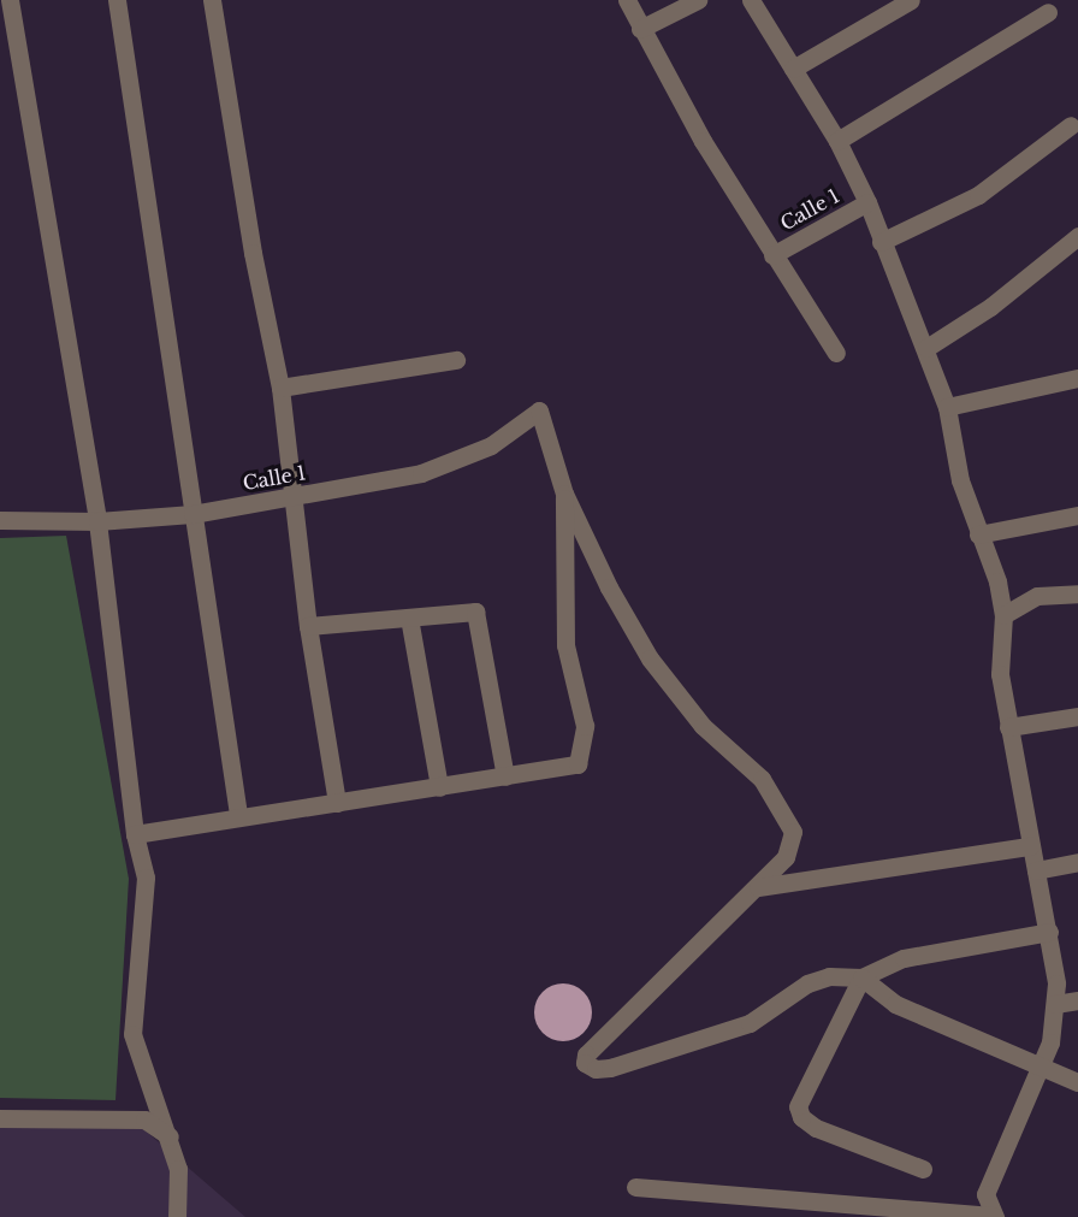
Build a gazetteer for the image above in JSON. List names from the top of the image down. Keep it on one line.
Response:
{"streets":{"street":["Calle 1"]}}
